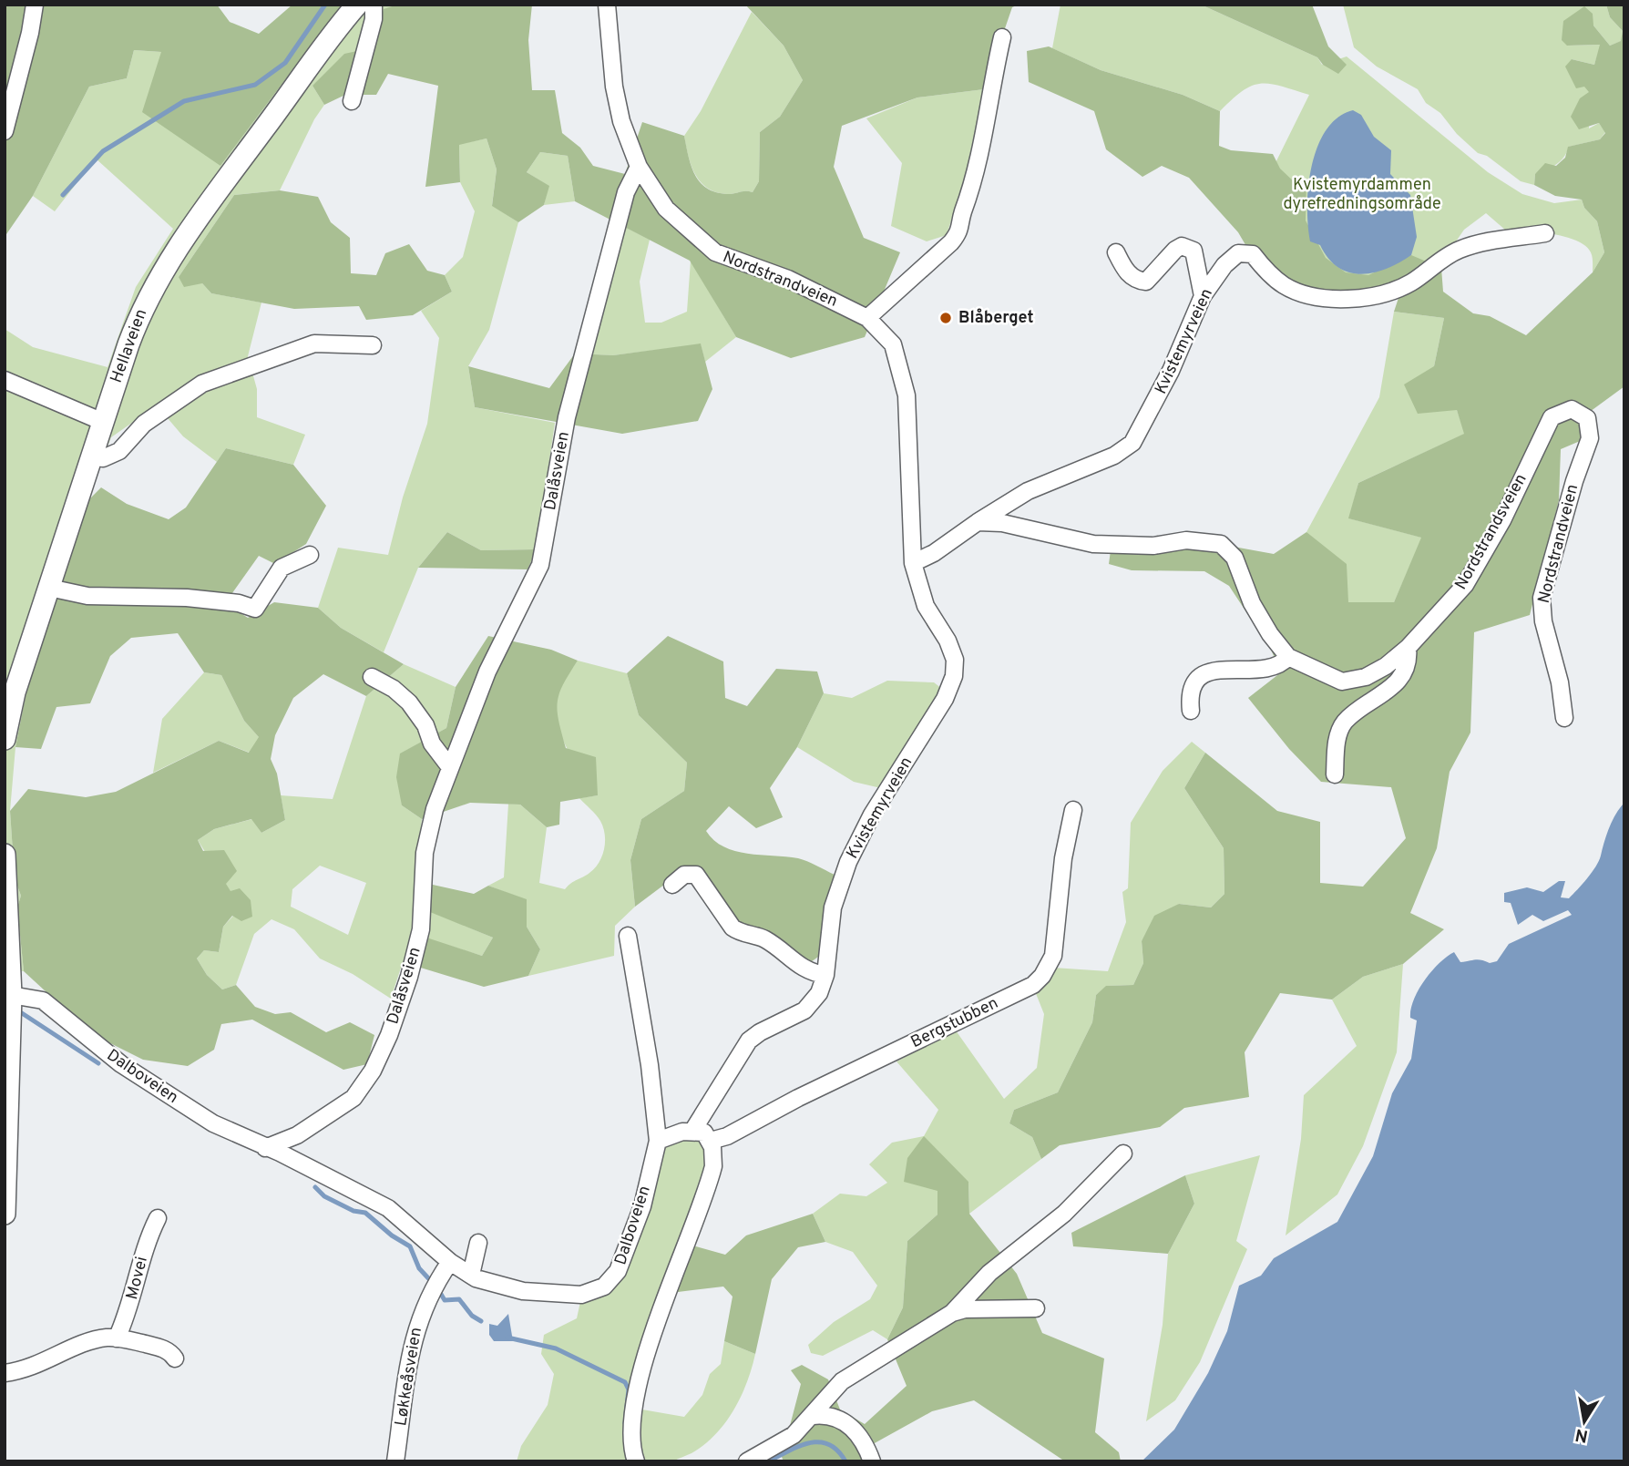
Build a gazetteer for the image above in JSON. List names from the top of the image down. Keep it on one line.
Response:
{"streets":{"main road":["Hellaveien"],"street":["Nordstrandveien","Kvistemyrveien","Dalåsveien","Nordstrandsveien","Bergstubben","Dalboveien","Movei","Løkkeåsveien"]},"crossings":[["Nordstrandveien","Kvistemyrveien"],["Nordstrandveien","Dalåsveien"],["Nordstrandveien","Nordstrandsveien"],["Kvistemyrveien","Nordstrandsveien"],["Dalåsveien","Dalboveien"],["Dalboveien","Løkkeåsveien"]],"parks":["Kvistemyrdammen dyrefredningsområde"],"places":["Blåberget"],"north":"bottom"}
